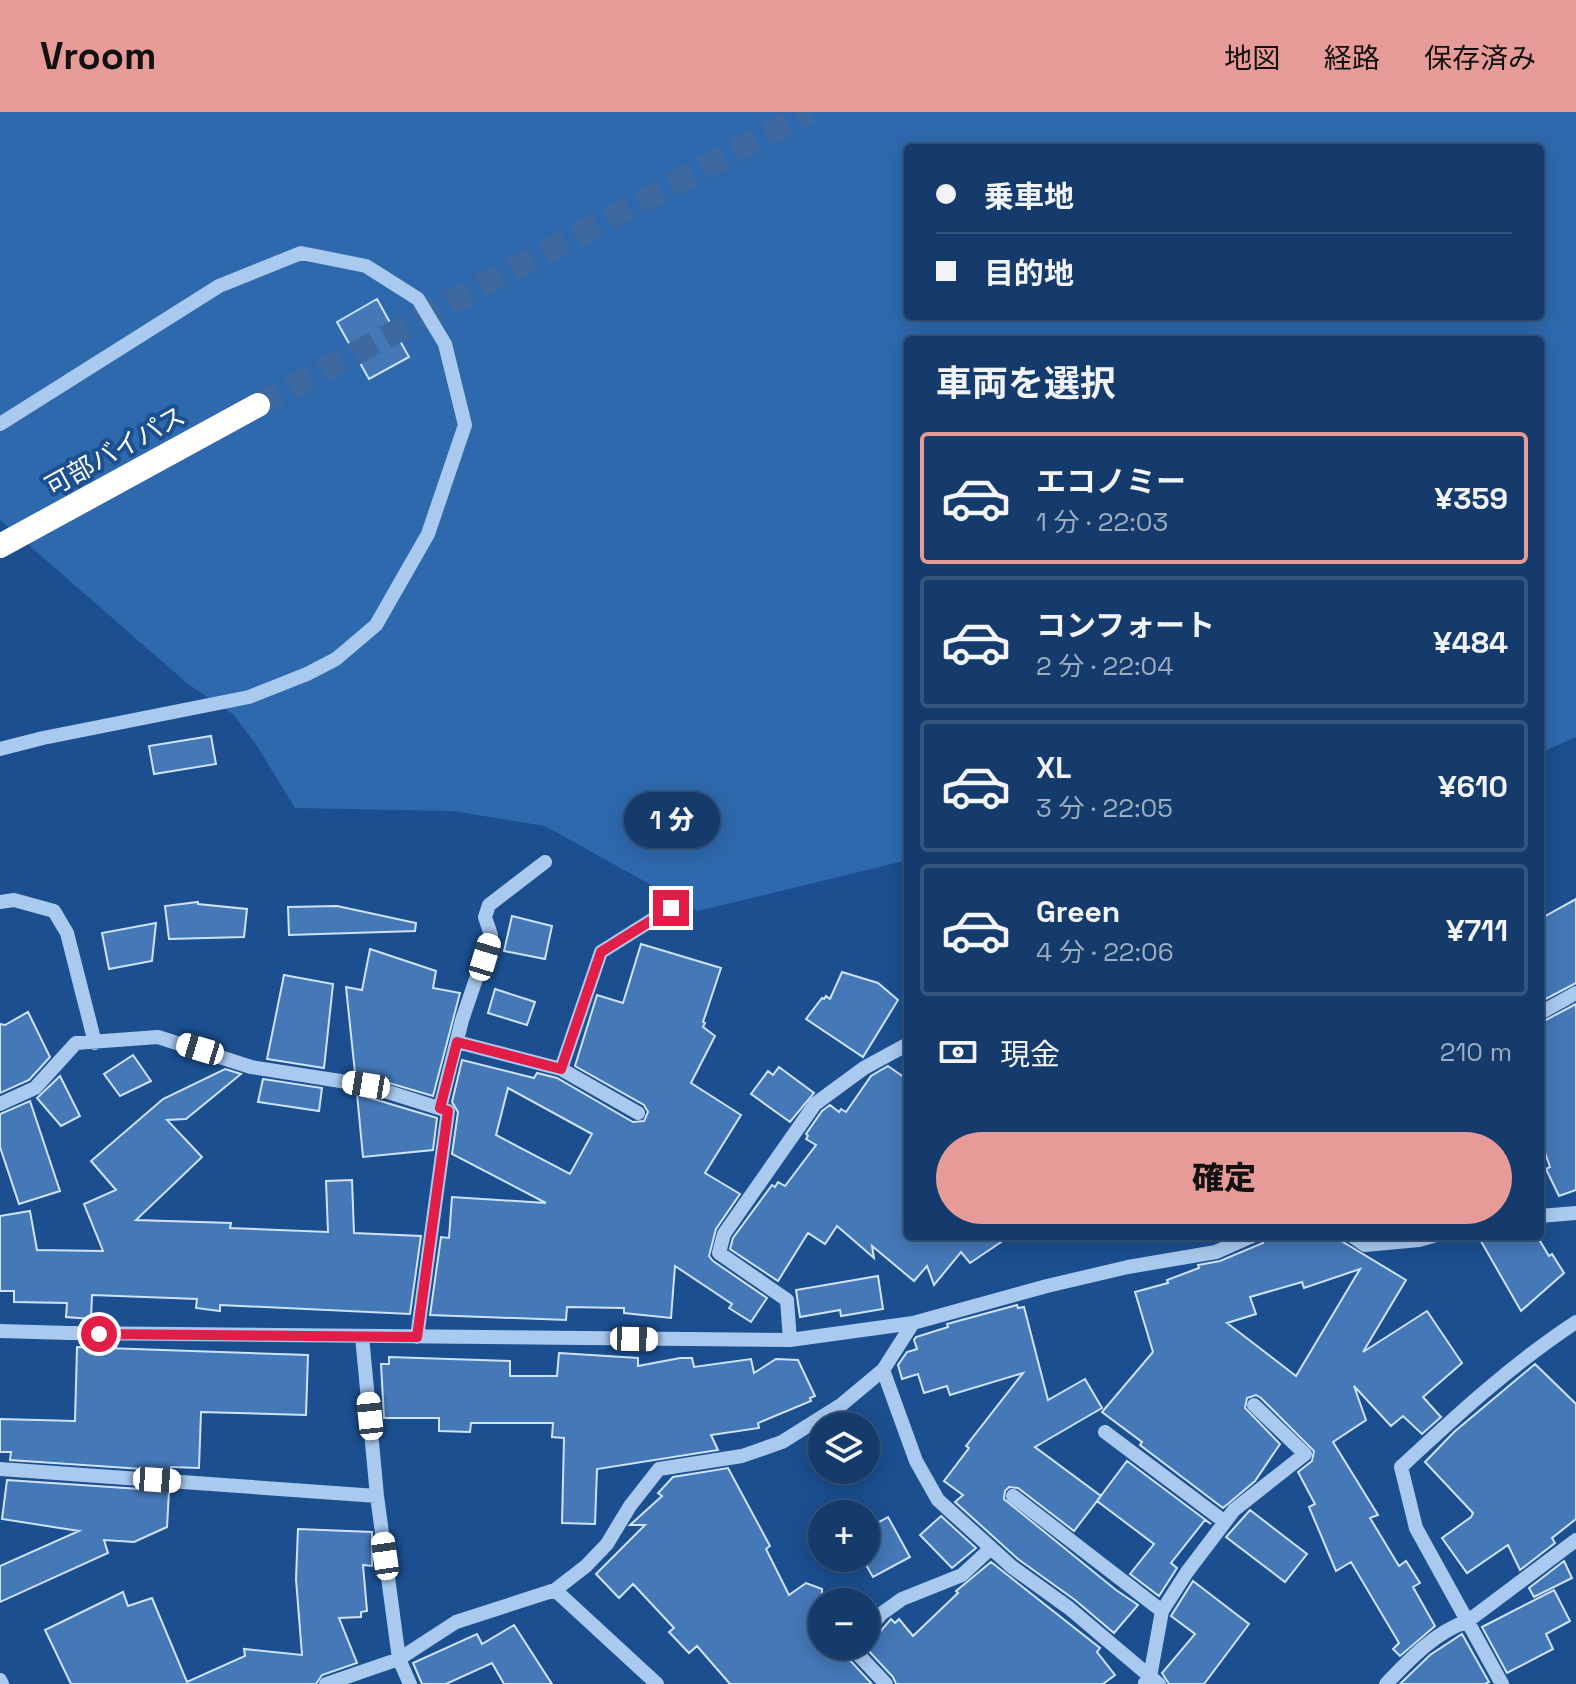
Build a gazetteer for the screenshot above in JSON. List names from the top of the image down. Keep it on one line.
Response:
{"streets":{"highway":["可部バイパス"]},"page":{"header":"Vroom","nav":["地図","経路","保存済み"],"banner":["乗車地","目的地"],"heading":"車両を選択","list":[{"name":"エコノミー","note":"1 分 · 22:03","value":"¥359"},{"name":"コンフォート","note":"2 分 · 22:04","value":"¥484"},{"name":"XL","note":"3 分 · 22:05","value":"¥610"},{"name":"Green","note":"4 分 · 22:06","value":"¥711"}],"bubble":"1 分","pay":["現金","210 m"],"buttons":"確定","map_buttons":["+","−"]}}
